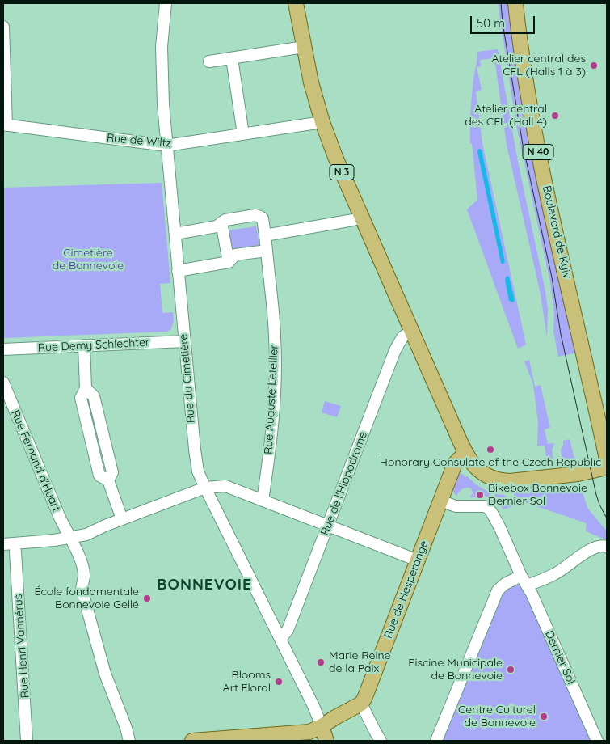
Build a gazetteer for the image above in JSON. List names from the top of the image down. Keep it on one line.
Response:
{"streets":{"main road":["N 40","N 3","Boulevard de Kyiv","Rue de Hesperange"],"street":["Rue de Wiltz","Rue Demy Schlechter","Rue du Cimetière","Rue Auguste Letellier","Rue Fernand d'Huart","Rue de l'Hippodrome","Rue Henri Vannérus","Dernier Sol"]},"crossings":[["Rue de Wiltz","N 3"],["Rue de Wiltz","Rue du Cimetière"],["N 3","Rue de l'Hippodrome"],["N 3","Rue de Hesperange"],["Rue Demy Schlechter","Rue du Cimetière"],["Rue du Cimetière","Rue de l'Hippodrome"],["Rue de Hesperange","Dernier Sol"]],"districts":["BONNEVOIE"],"parks":["Cimetière de Bonnevoie"],"places":["Atelier central des CFL (Halls 1 à 3)","Atelier central des CFL (Hall 4)","Honorary Consulate of the Czech Republic","Bikebox Bonnevoie Dernier Sol","École fondamentale Bonnevoie Gellé","Marie Reine de la Paix","Piscine Municipale de Bonnevoie","Blooms Art Floral","Centre Culturel de Bonnevoie"],"scale_bar":"50 m"}
